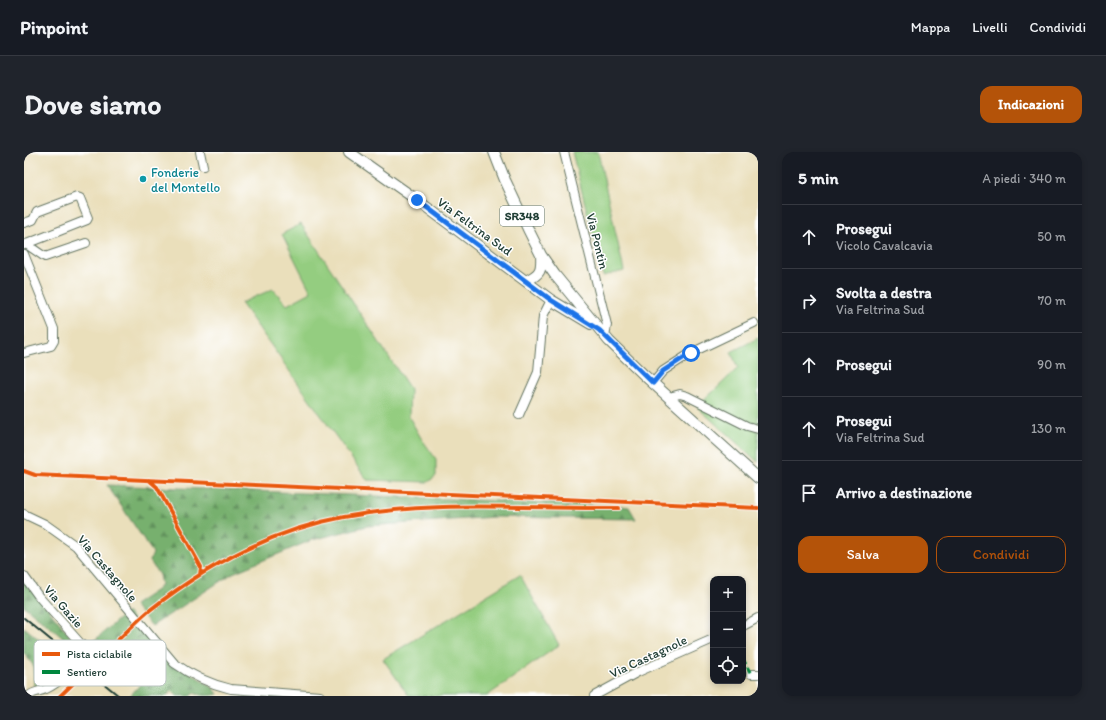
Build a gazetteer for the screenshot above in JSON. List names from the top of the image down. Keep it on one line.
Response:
{"streets":{"main road":["SR348","Via Feltrina Sud"],"street":["Via Pontin","Via Castagnole","Via Gazie"]},"crossings":[["SR348","Via Feltrina Sud"],["SR348","Via Pontin"],["Via Feltrina Sud","Via Pontin"]],"places":["Fonderie del Montello"],"legend":["Pista ciclabile","Sentiero"],"page":{"header":"Pinpoint","nav":["Mappa","Livelli","Condividi"],"buttons":["Indicazioni",["Salva","Condividi"]],"title":"Dove siamo","heading":["5 min","A piedi · 340 m"],"list":[["Prosegui","Vicolo Cavalcavia","50 m"],["Svolta a destra","Via Feltrina Sud","70 m"],["Prosegui","90 m"],["Prosegui","Via Feltrina Sud","130 m"],"Arrivo a destinazione"],"map_buttons":["+","−"]}}
